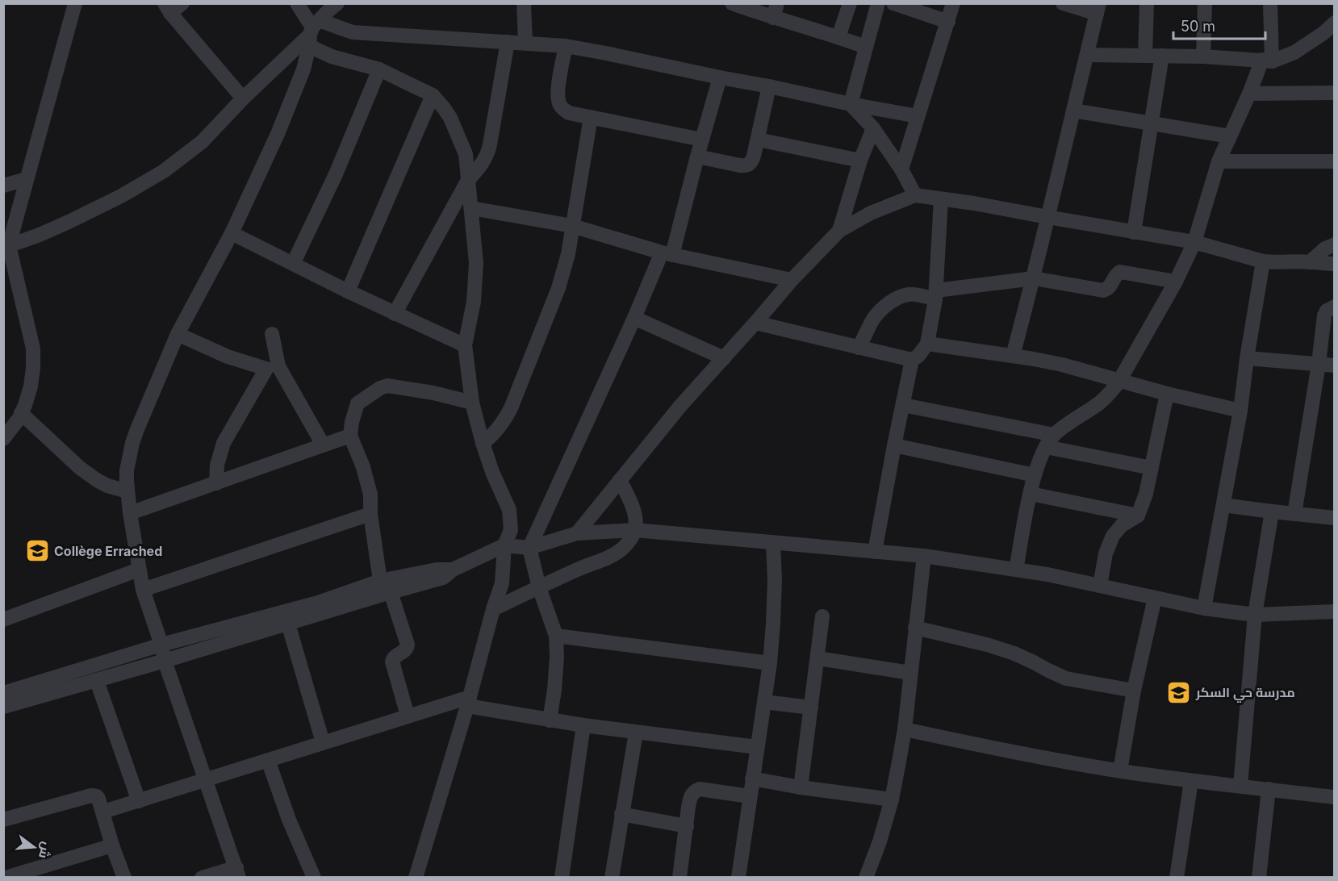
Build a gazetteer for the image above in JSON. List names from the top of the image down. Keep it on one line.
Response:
{"places":{"school or university":["Collège Errached","مدرسة حي السكر"]},"scale_bar":"50 m","north":"right"}
